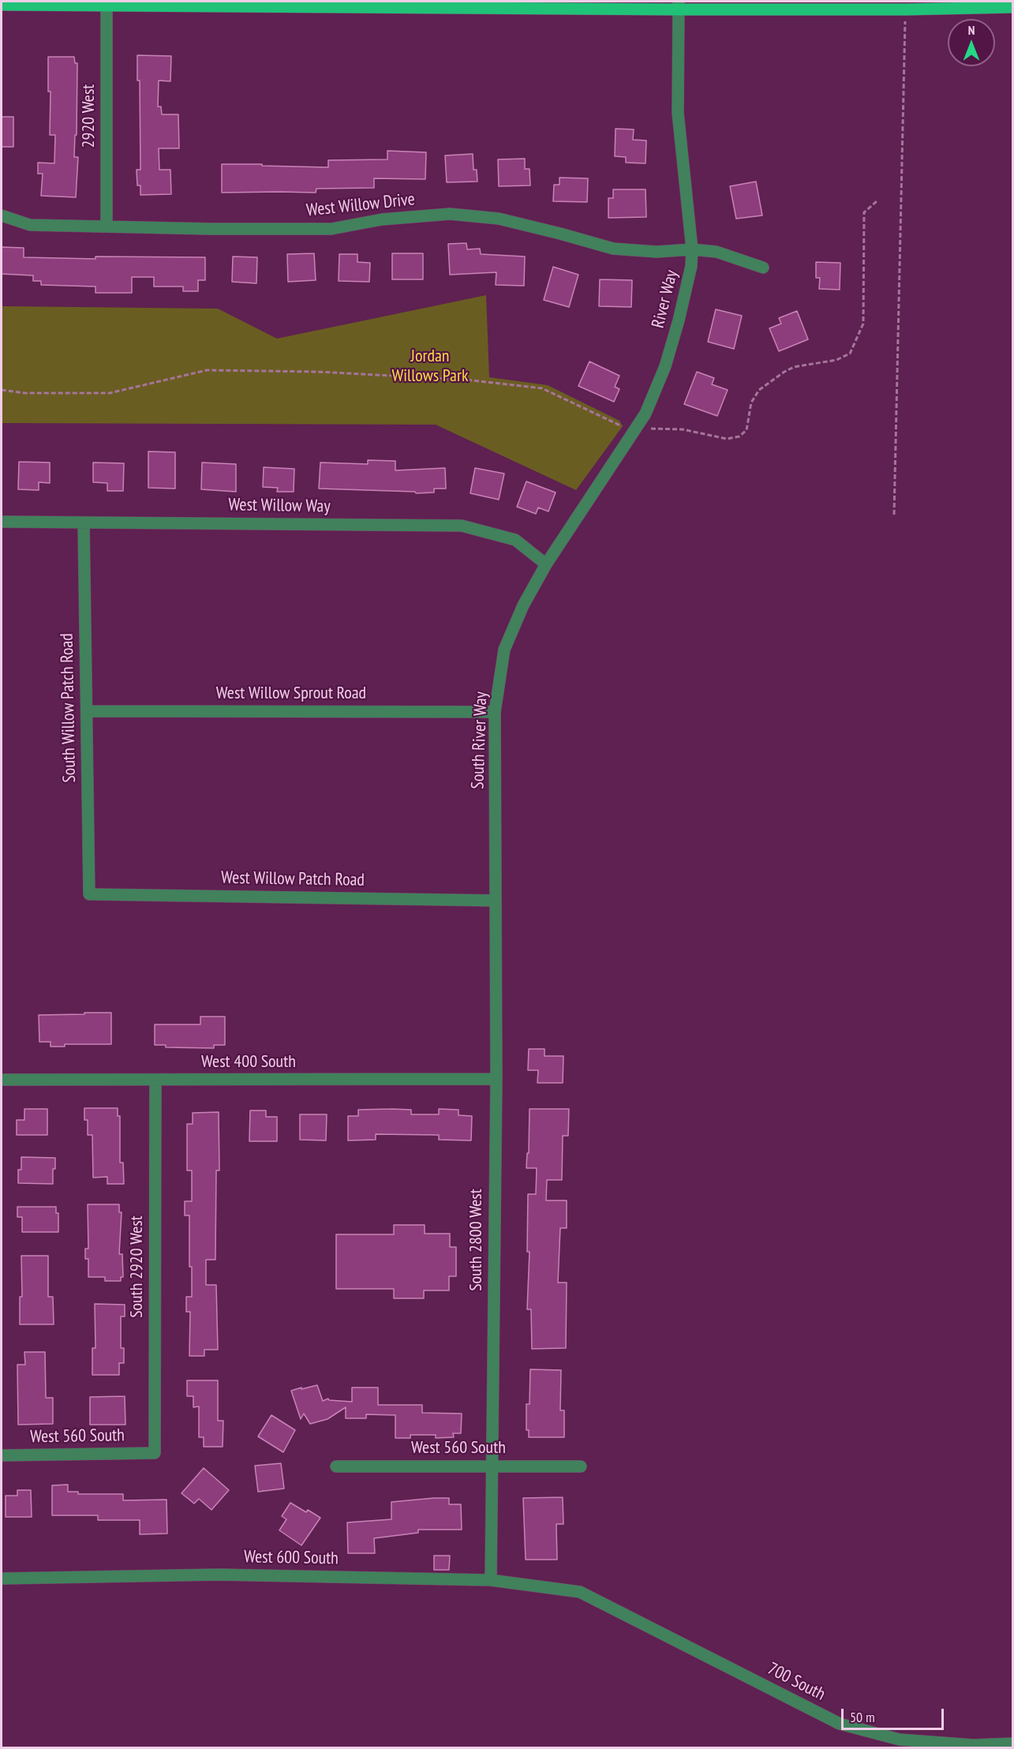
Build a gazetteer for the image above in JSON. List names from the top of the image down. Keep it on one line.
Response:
{"streets":{"street":["2920 West","West Willow Drive","River Way","West Willow Way","West Willow Sprout Road","South Willow Patch Road","South River Way","West Willow Patch Road","West 400 South","South 2800 West","South 2920 West","West 560 South","West 600 South","700 South"]},"crossings":[["2920 West","West Willow Drive"],["West Willow Drive","River Way"],["River Way","West Willow Way"],["River Way","South River Way"],["West Willow Way","South Willow Patch Road"],["West Willow Way","South River Way"],["West Willow Sprout Road","South Willow Patch Road"],["West Willow Sprout Road","South River Way"],["South Willow Patch Road","West Willow Patch Road"],["South River Way","West Willow Patch Road"],["South River Way","South 2800 West"],["West Willow Patch Road","South 2800 West"],["West 400 South","South 2800 West"],["West 400 South","South 2920 West"],["South 2800 West","West 560 South"],["South 2800 West","West 600 South"],["South 2920 West","West 560 South"],["West 600 South","700 South"]],"parks":["Jordan Willows Park"],"scale_bar":"50 m","north":"top"}
